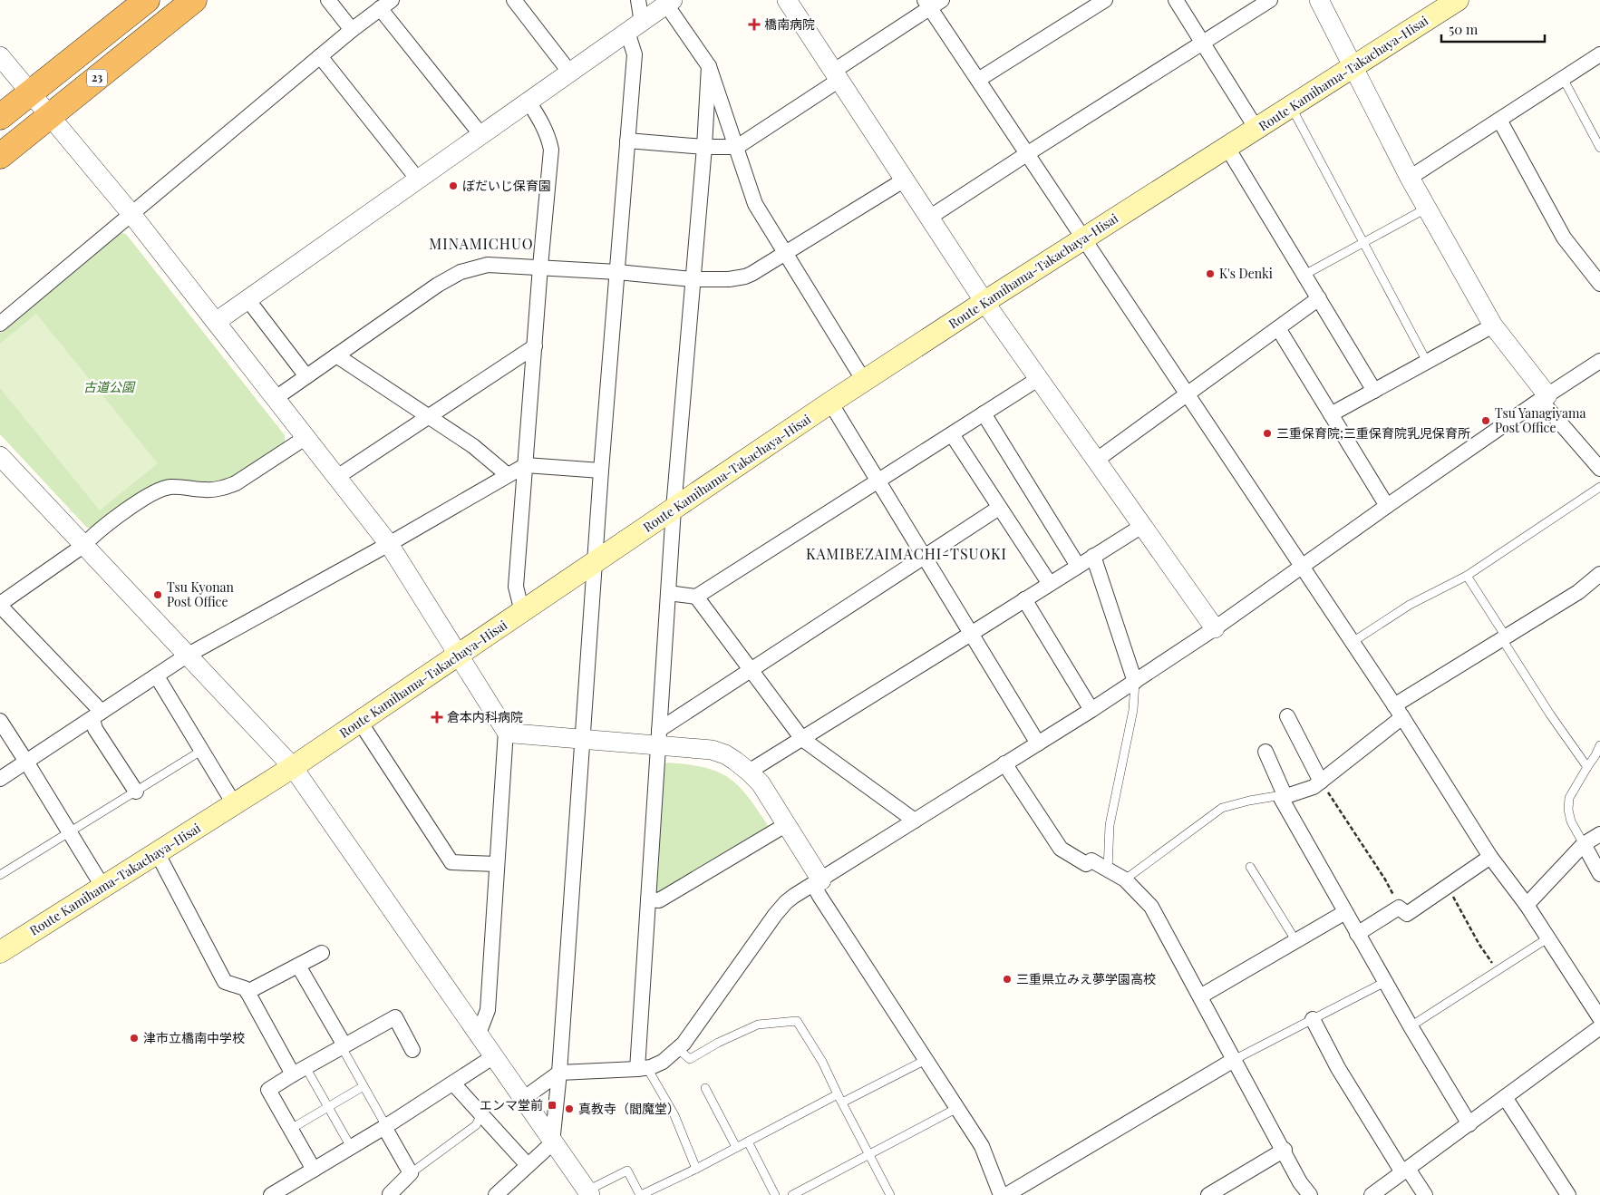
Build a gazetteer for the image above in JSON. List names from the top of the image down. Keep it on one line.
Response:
{"streets":{"highway":["23"],"main road":["Route Kamihama-Takachaya-Hisai"]},"districts":["MINAMICHUO","KAMIBEZAIMACHI-TSUOKI"],"parks":["古道公園"],"places":{"health":["橋南病院","倉本内科病院"],"other":["ぼだいじ保育園","K's Denki","Tsu Yanagiyama Post Office","三重保育院;三重保育院乳児保育所","Tsu Kyonan Post Office","三重県立みえ夢学園高校","津市立橋南中学校","真教寺（閻魔堂）"],"transit":["エンマ堂前"]},"scale_bar":"50 m"}
